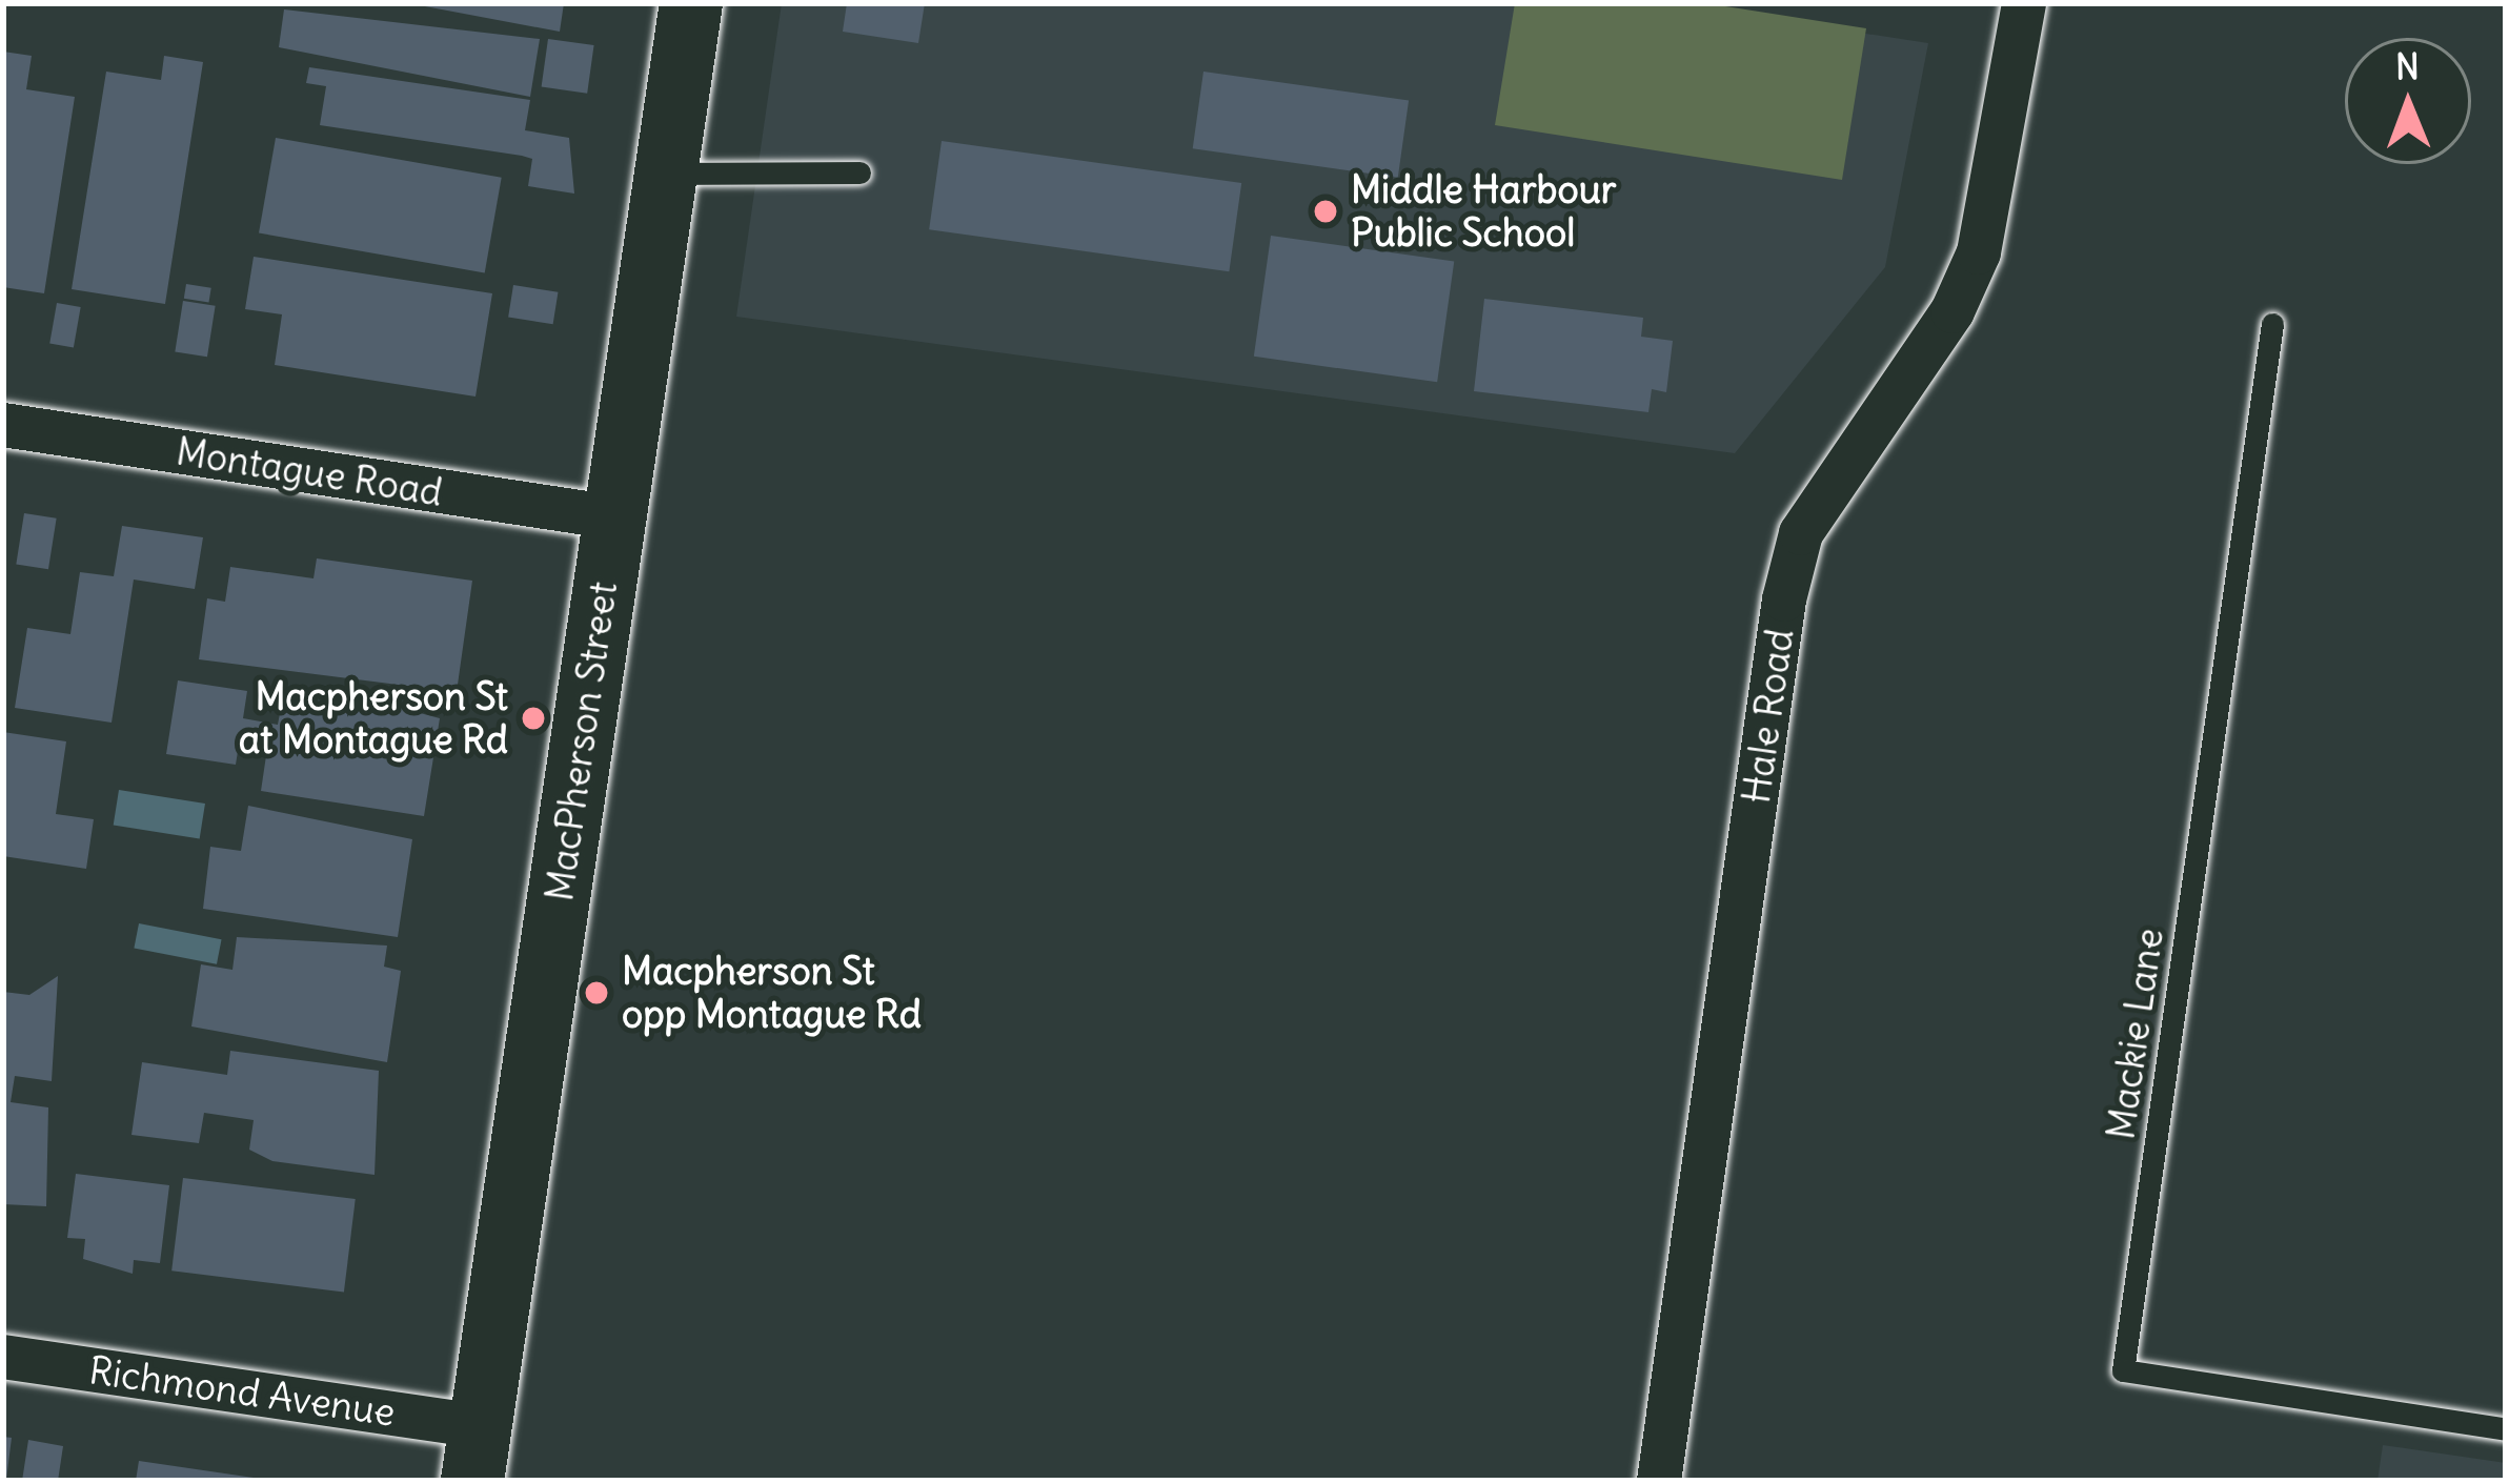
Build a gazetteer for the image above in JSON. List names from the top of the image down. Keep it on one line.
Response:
{"streets":{"main road":["MacPherson Street"],"street":["Montague Road","Hale Road","Richmond Avenue"],"lane":["Mackie Lane"]},"crossings":[["Montague Road","MacPherson Street"],["MacPherson Street","Richmond Avenue"]],"places":["Middle Harbour Public School","Macpherson St at Montague Rd","Macpherson St opp Montague Rd"],"north":"top"}
